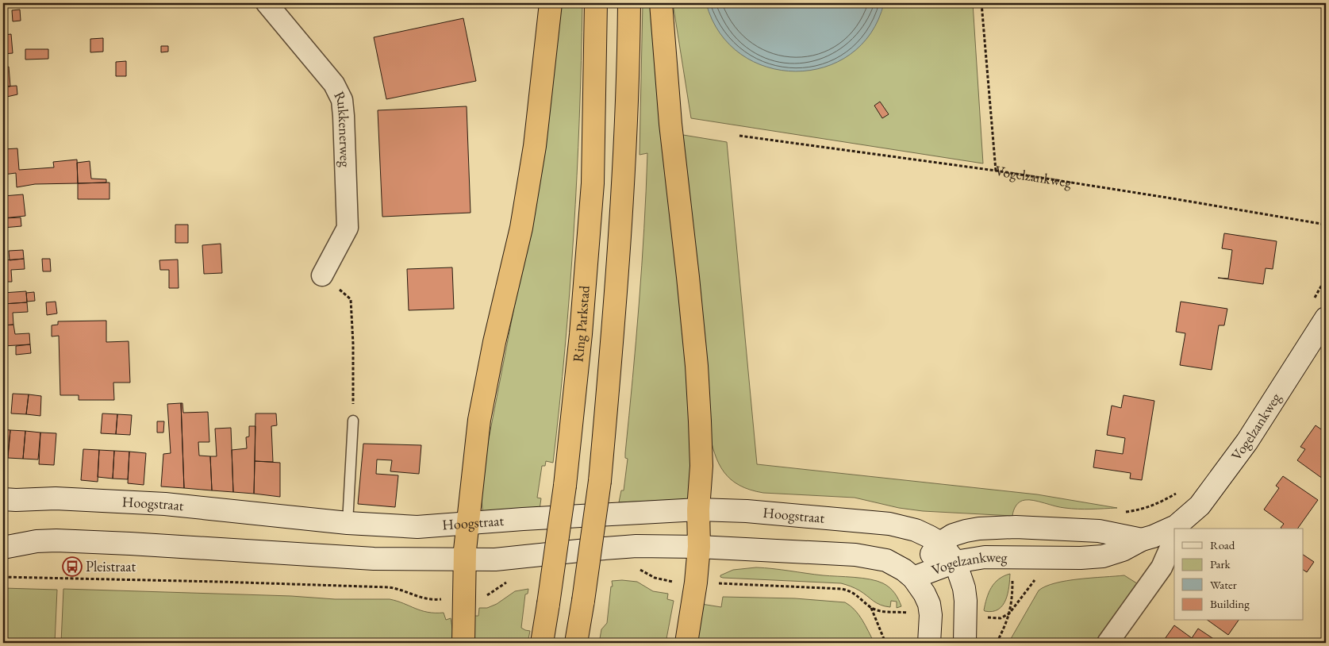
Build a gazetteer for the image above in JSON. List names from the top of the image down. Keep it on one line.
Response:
{"streets":{"highway":["Ring Parkstad"],"main road":["Vogelzankweg","Hoogstraat"],"street":["Rukkenerweg"]},"crossings":[["Vogelzankweg","Hoogstraat"]],"places":{"bus stop":["Pleistraat"]},"legend":["Road","Park","Water","Building"]}
